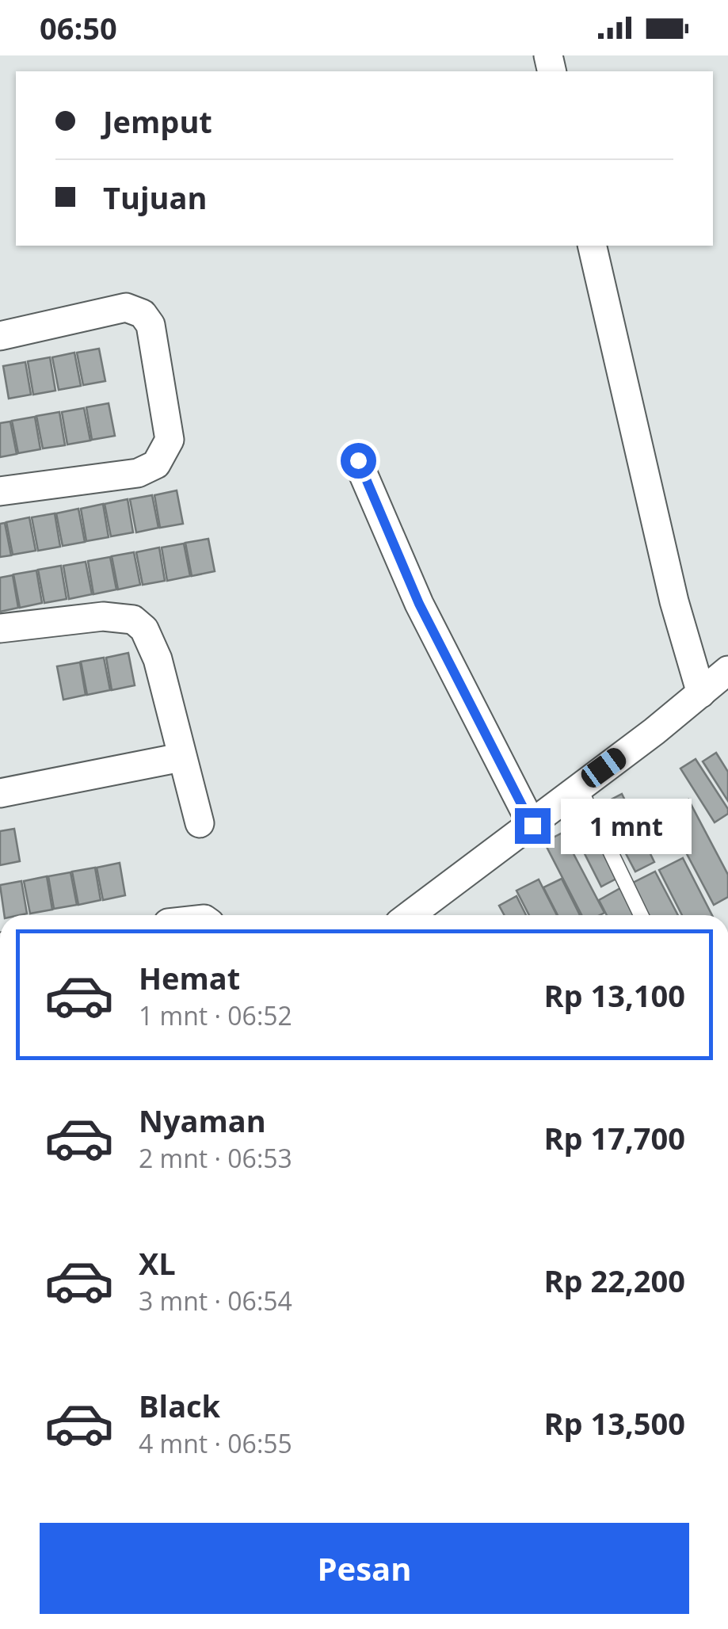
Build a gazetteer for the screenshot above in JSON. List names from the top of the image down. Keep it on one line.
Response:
{"page":{"status":"06:50","banner":["Jemput","Tujuan"],"bubble":"1 mnt","list":[{"name":"Hemat","note":"1 mnt · 06:52","value":"Rp 13,100"},{"name":"Nyaman","note":"2 mnt · 06:53","value":"Rp 17,700"},{"name":"XL","note":"3 mnt · 06:54","value":"Rp 22,200"},{"name":"Black","note":"4 mnt · 06:55","value":"Rp 13,500"}],"buttons":"Pesan"}}
